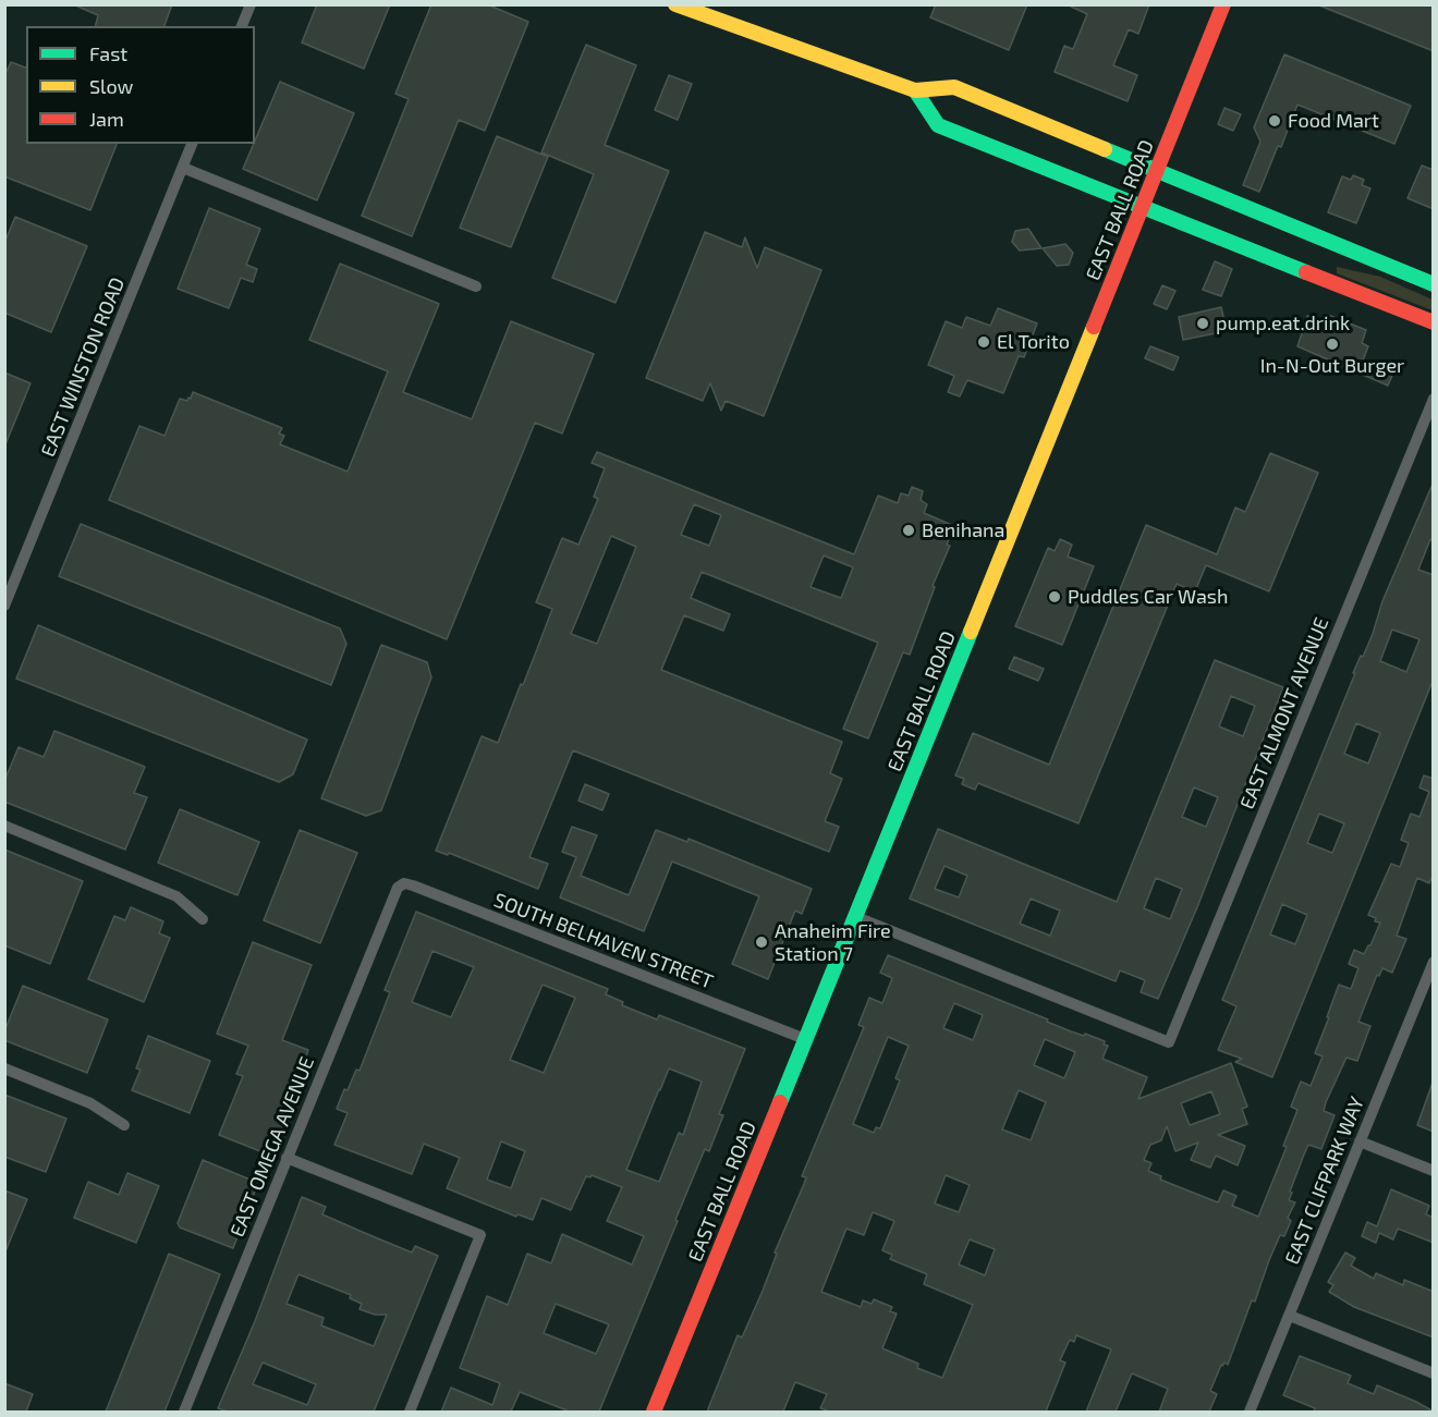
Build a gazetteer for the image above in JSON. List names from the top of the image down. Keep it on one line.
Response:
{"streets":{"main road":["EAST BALL ROAD"],"street":["EAST WINSTON ROAD","EAST ALMONT AVENUE","SOUTH BELHAVEN STREET","EAST OMEGA AVENUE","EAST CLIFPARK WAY"]},"crossings":[["EAST BALL ROAD","EAST ALMONT AVENUE"],["EAST BALL ROAD","SOUTH BELHAVEN STREET"],["SOUTH BELHAVEN STREET","EAST OMEGA AVENUE"]],"places":["Food Mart","pump.eat.drink","El Torito","In-N-Out Burger","Benihana","Puddles Car Wash","Anaheim Fire Station 7"],"legend":["Fast","Slow","Jam"]}
